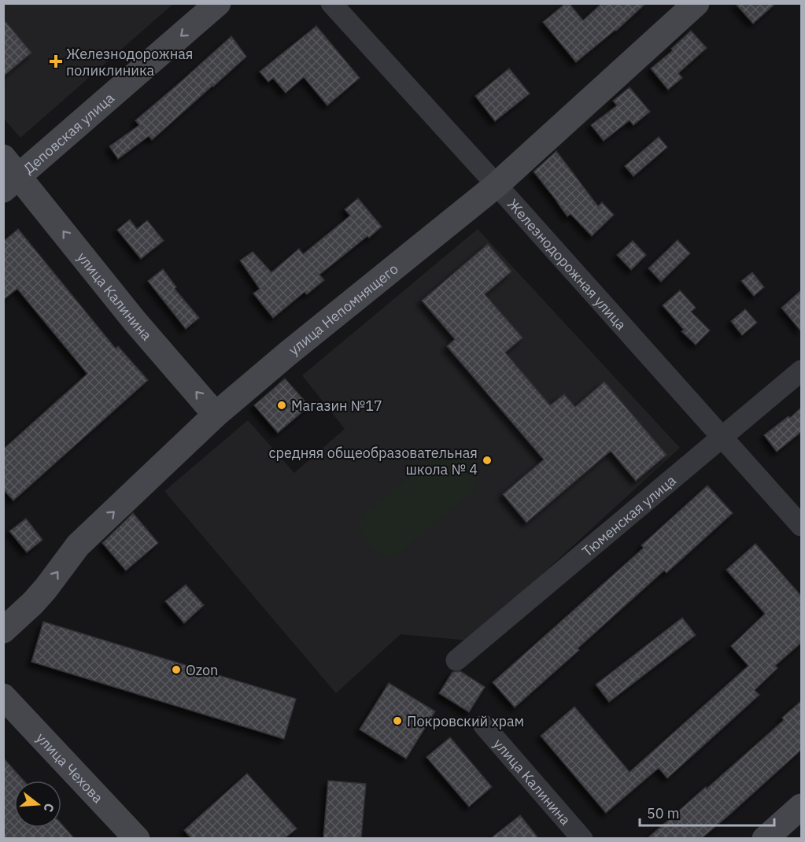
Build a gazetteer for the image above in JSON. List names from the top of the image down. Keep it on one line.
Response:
{"streets":{"street":["Деповская улица","Железнодорожная улица","улица Калинина","улица Непомнящего","Тюменская улица","улица Чехова"]},"crossings":[["Деповская улица","улица Калинина"],["Железнодорожная улица","улица Непомнящего"],["Железнодорожная улица","Тюменская улица"],["улица Калинина","улица Непомнящего"]],"one_way":["Деповская улица","улица Калинина"],"places":{"health":["Железнодорожная поликлиника"],"other":["Магазин №17","средняя общеобразовательная школа № 4","Ozon","Покровский храм"]},"scale_bar":"50 m","north":"right"}
